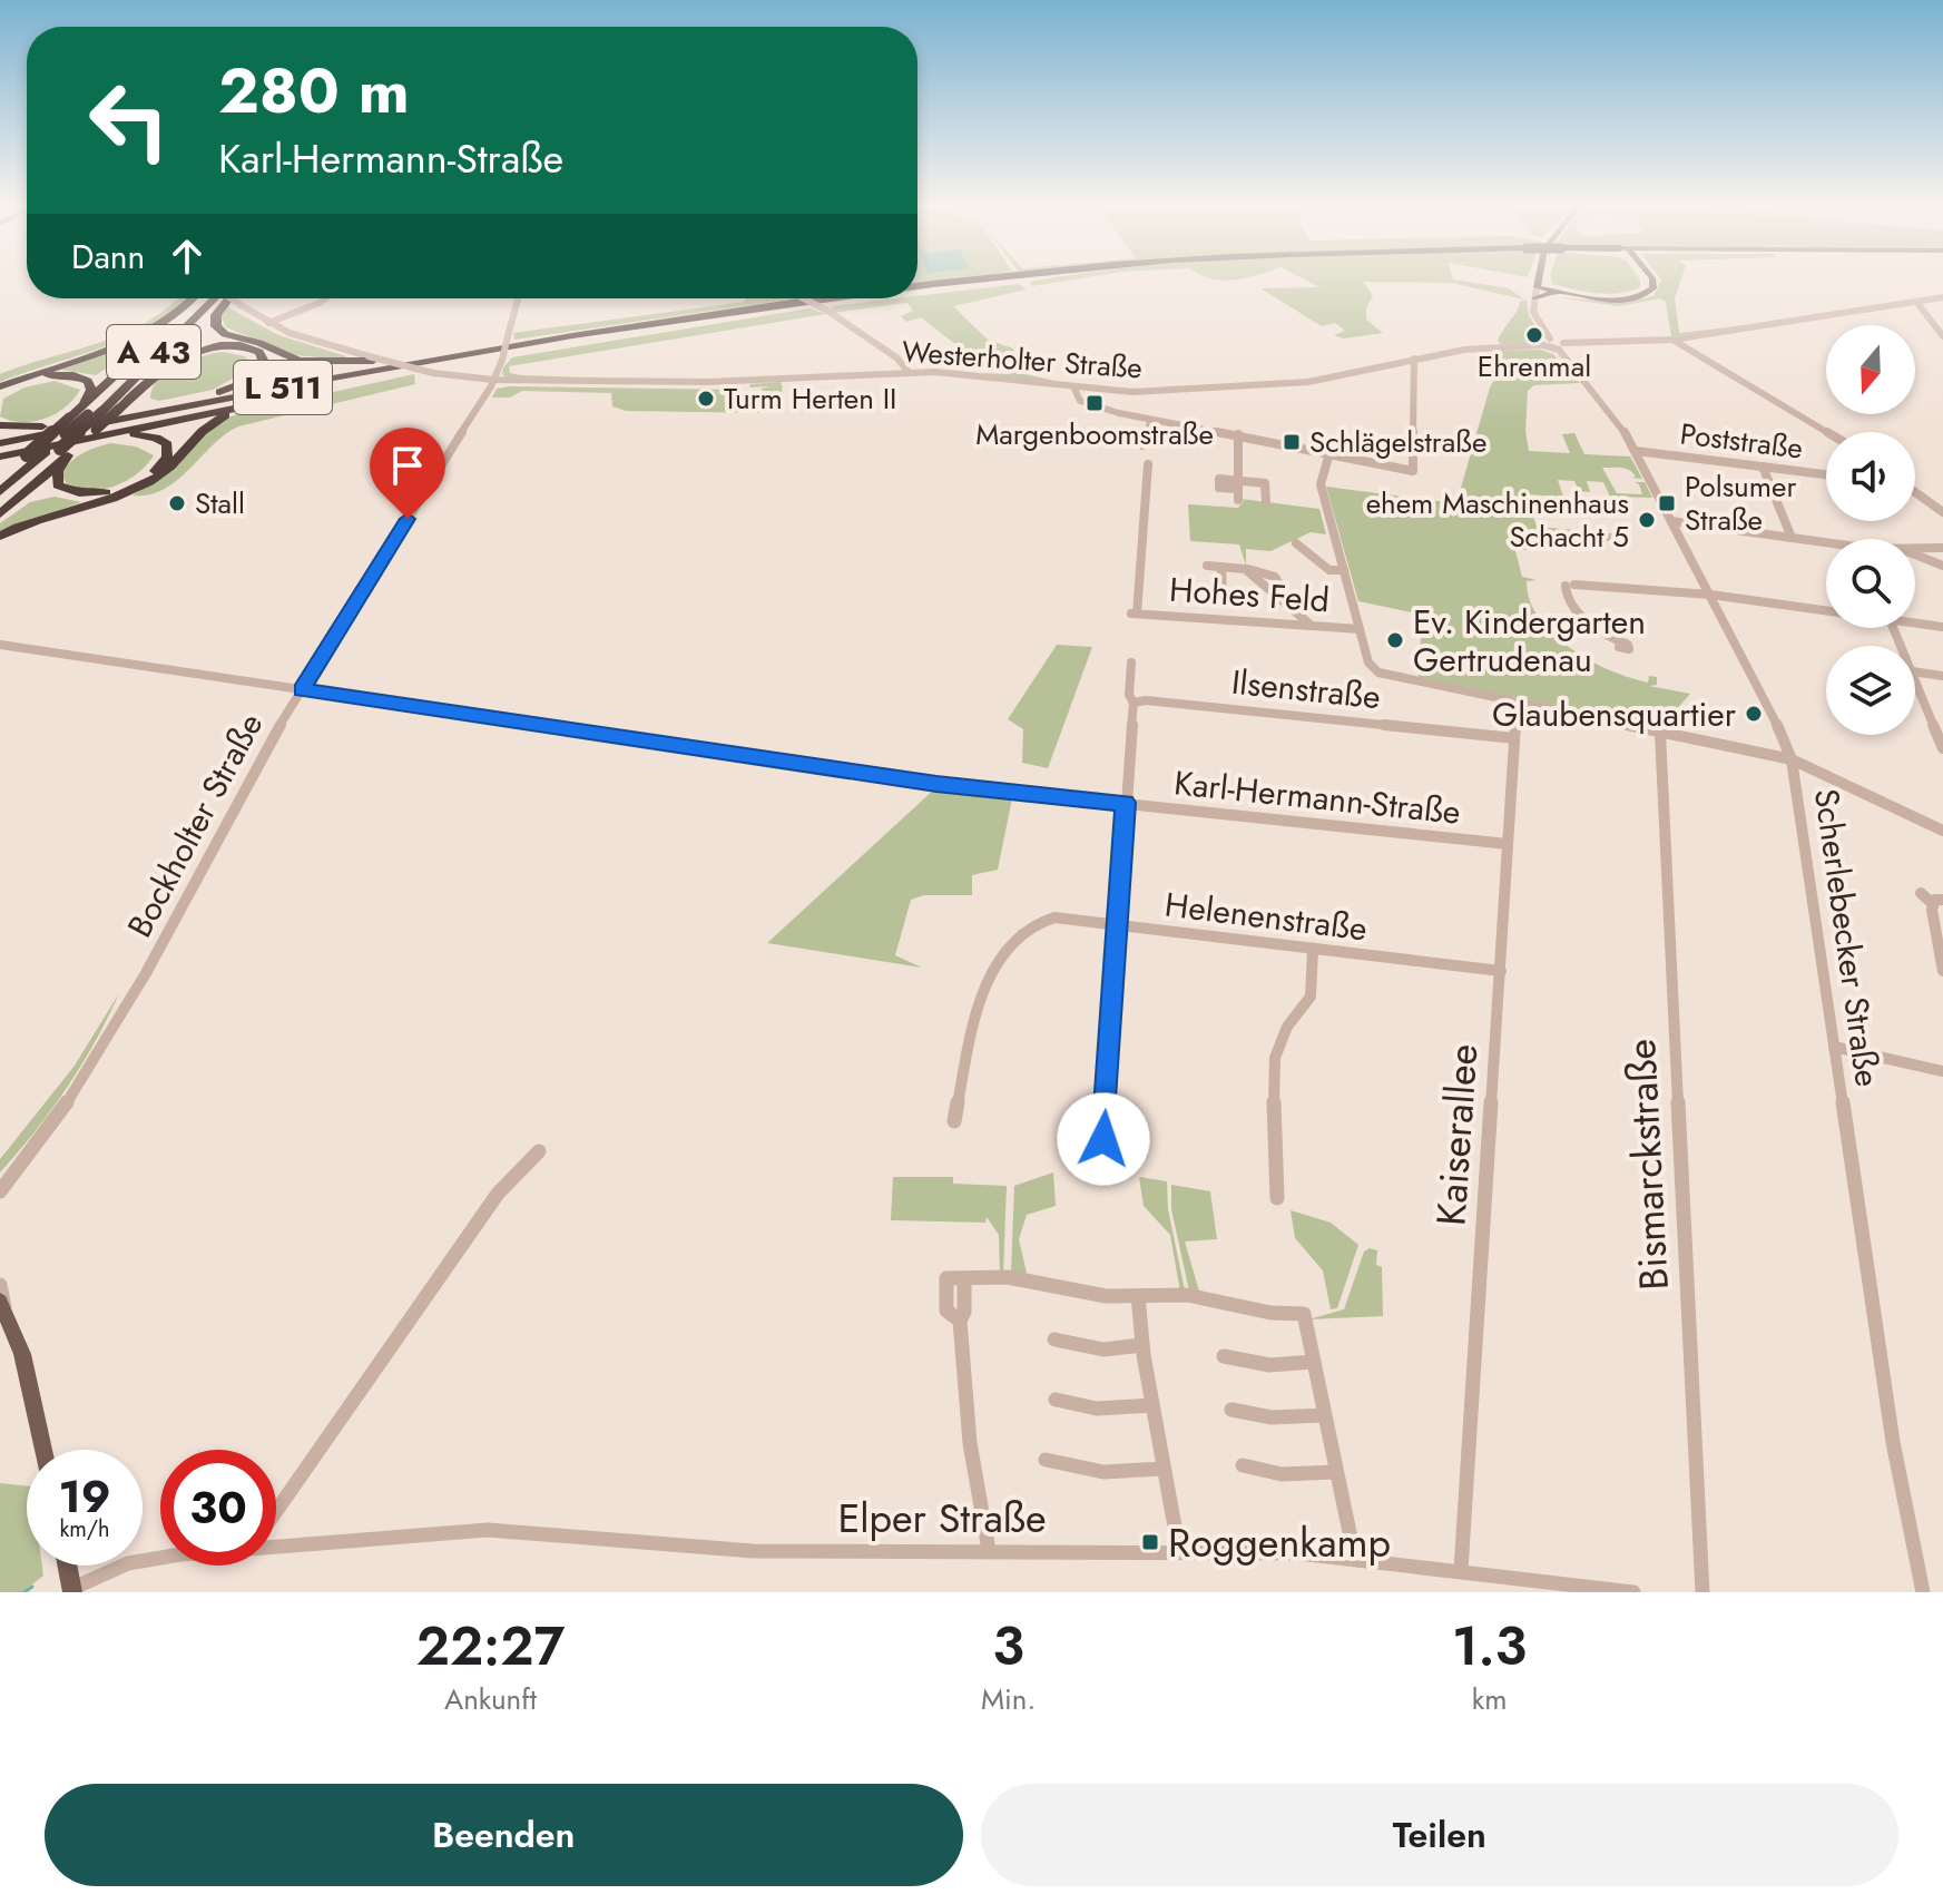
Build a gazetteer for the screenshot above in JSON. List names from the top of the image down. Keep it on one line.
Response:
{"streets":{"highway":["A 43","L 511"],"street":["Westerholter Straße","Poststraße","Hohes Feld","Ilsenstraße","Karl-Hermann-Straße","Bockholter Straße","Helenenstraße","Scherlebecker Straße","Kaiserallee","Bismarckstraße","Elper Straße"]},"crossings":[["Westerholter Straße","Bockholter Straße"],["Westerholter Straße","Scherlebecker Straße"],["Poststraße","Scherlebecker Straße"],["Ilsenstraße","Kaiserallee"],["Karl-Hermann-Straße","Bockholter Straße"],["Karl-Hermann-Straße","Kaiserallee"],["Helenenstraße","Kaiserallee"],["Kaiserallee","Elper Straße"]],"places":{"other":["Ehrenmal","Turm Herten II","Stall","ehem Maschinenhaus Schacht 5","Ev. Kindergarten Gertrudenau","Glaubensquartier"],"transit":["Margenboomstraße","Schlägelstraße","Polsumer Straße","Roggenkamp"]},"north":"bottom","page":{"turn":["280 m","Karl-Hermann-Straße"],"then":"Dann","speed":"19 km/h","limit":"30","eta":["22:27","Ankunft","3","Min.","1.3","km"],"buttons":["Beenden","Teilen"]}}
